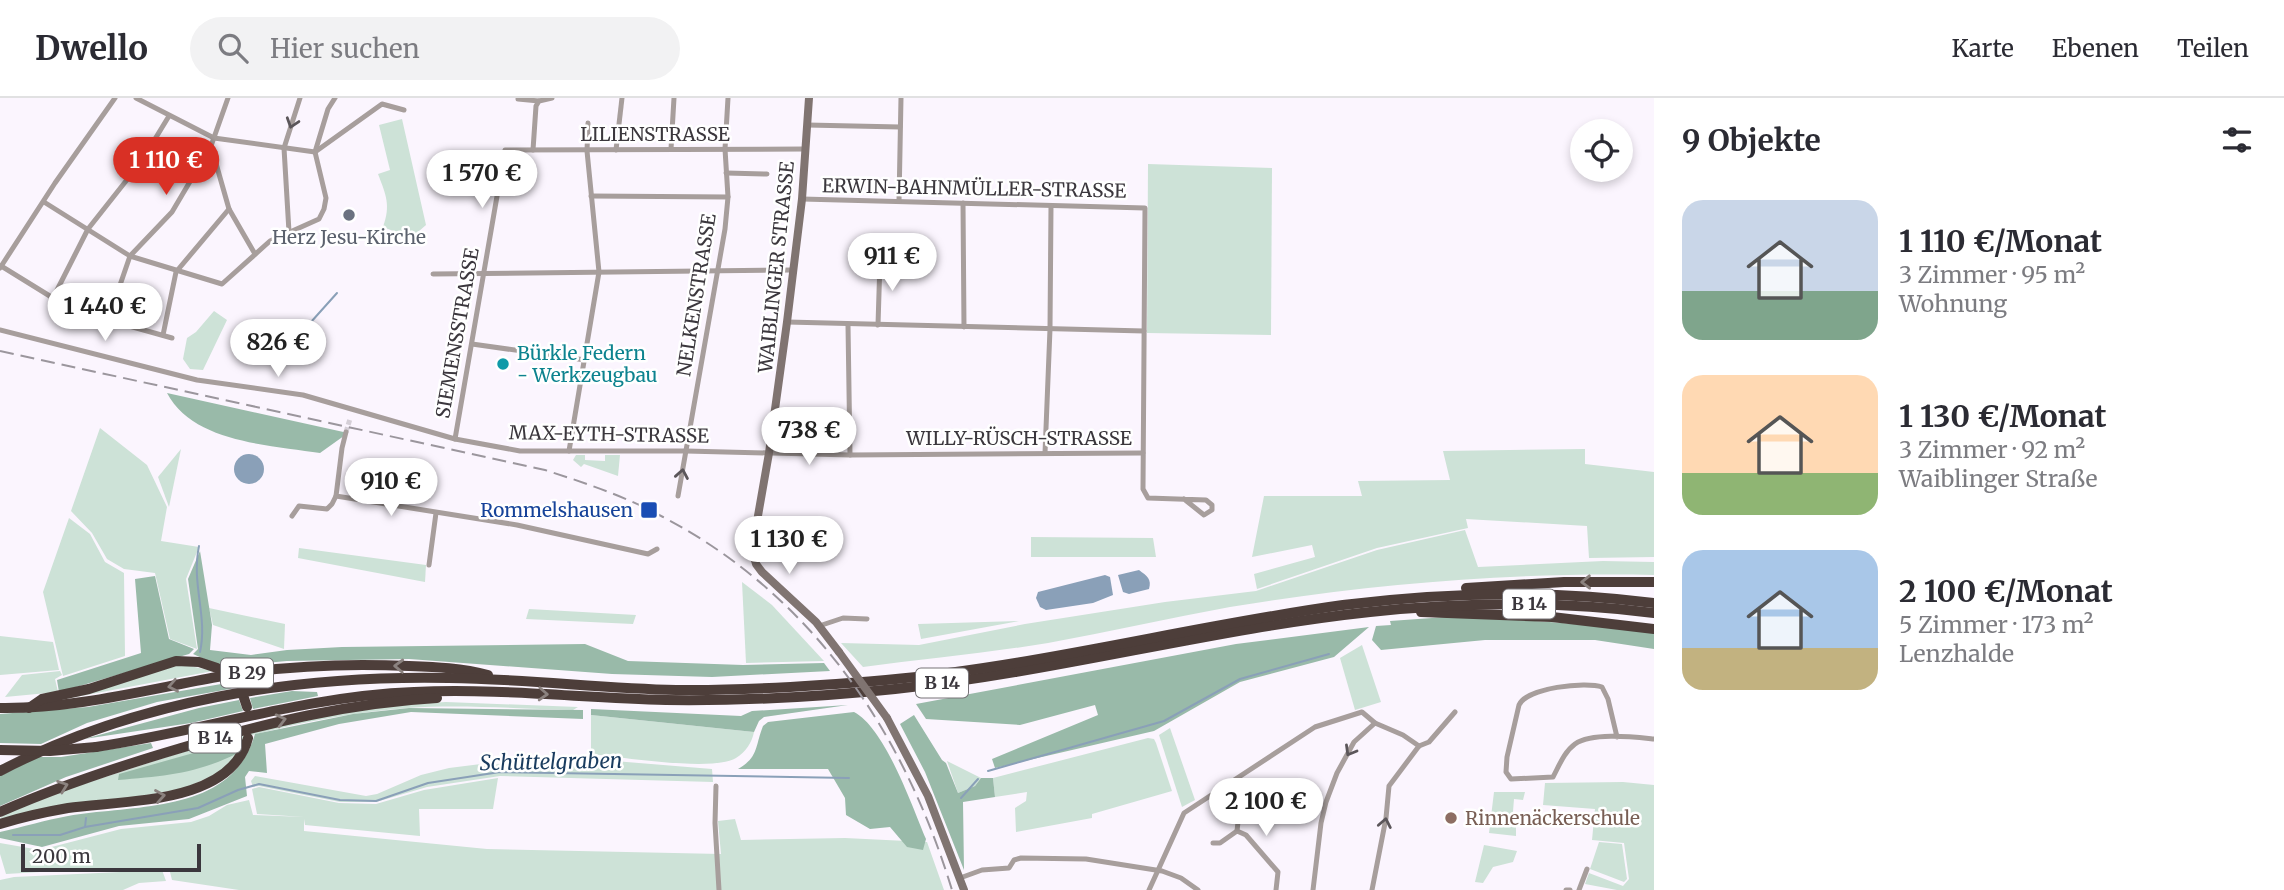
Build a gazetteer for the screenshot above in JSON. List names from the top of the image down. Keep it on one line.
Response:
{"streets":{"highway":["B 14","B 29"],"street":["LILIENSTRASSE","ERWIN-BAHNMÜLLER-STRASSE","WAIBLINGER STRASSE","NELKENSTRASSE","SIEMENSSTRASSE","MAX-EYTH-STRASSE","WILLY-RÜSCH-STRASSE"]},"crossings":[["LILIENSTRASSE","WAIBLINGER STRASSE"],["LILIENSTRASSE","NELKENSTRASSE"],["LILIENSTRASSE","SIEMENSSTRASSE"],["ERWIN-BAHNMÜLLER-STRASSE","WAIBLINGER STRASSE"],["WAIBLINGER STRASSE","MAX-EYTH-STRASSE"],["WAIBLINGER STRASSE","WILLY-RÜSCH-STRASSE"],["NELKENSTRASSE","MAX-EYTH-STRASSE"],["SIEMENSSTRASSE","MAX-EYTH-STRASSE"],["MAX-EYTH-STRASSE","WILLY-RÜSCH-STRASSE"],["B 14","B 29"]],"water":["Schüttelgraben"],"places":{"other":["Herz Jesu-Kirche","Bürkle Federn - Werkzeugbau","Rinnenäckerschule"],"transit":["Rommelshausen"]},"scale_bar":"200 m","page":{"header":"Dwello","search":"Hier suchen","nav":["Karte","Ebenen","Teilen"],"heading":"9 Objekte","price":["1 110 €","1 570 €","911 €","1 440 €","826 €","738 €","910 €","1 130 €","2 100 €"],"list":[{"name":"1 110 €/Monat","note":"3 Zimmer · 95 m² · Wohnung"},{"name":"1 130 €/Monat","note":"3 Zimmer · 92 m² · Waiblinger Straße"},{"name":"2 100 €/Monat","note":"5 Zimmer · 173 m² · Lenzhalde"}],"scale":"200 m"}}
